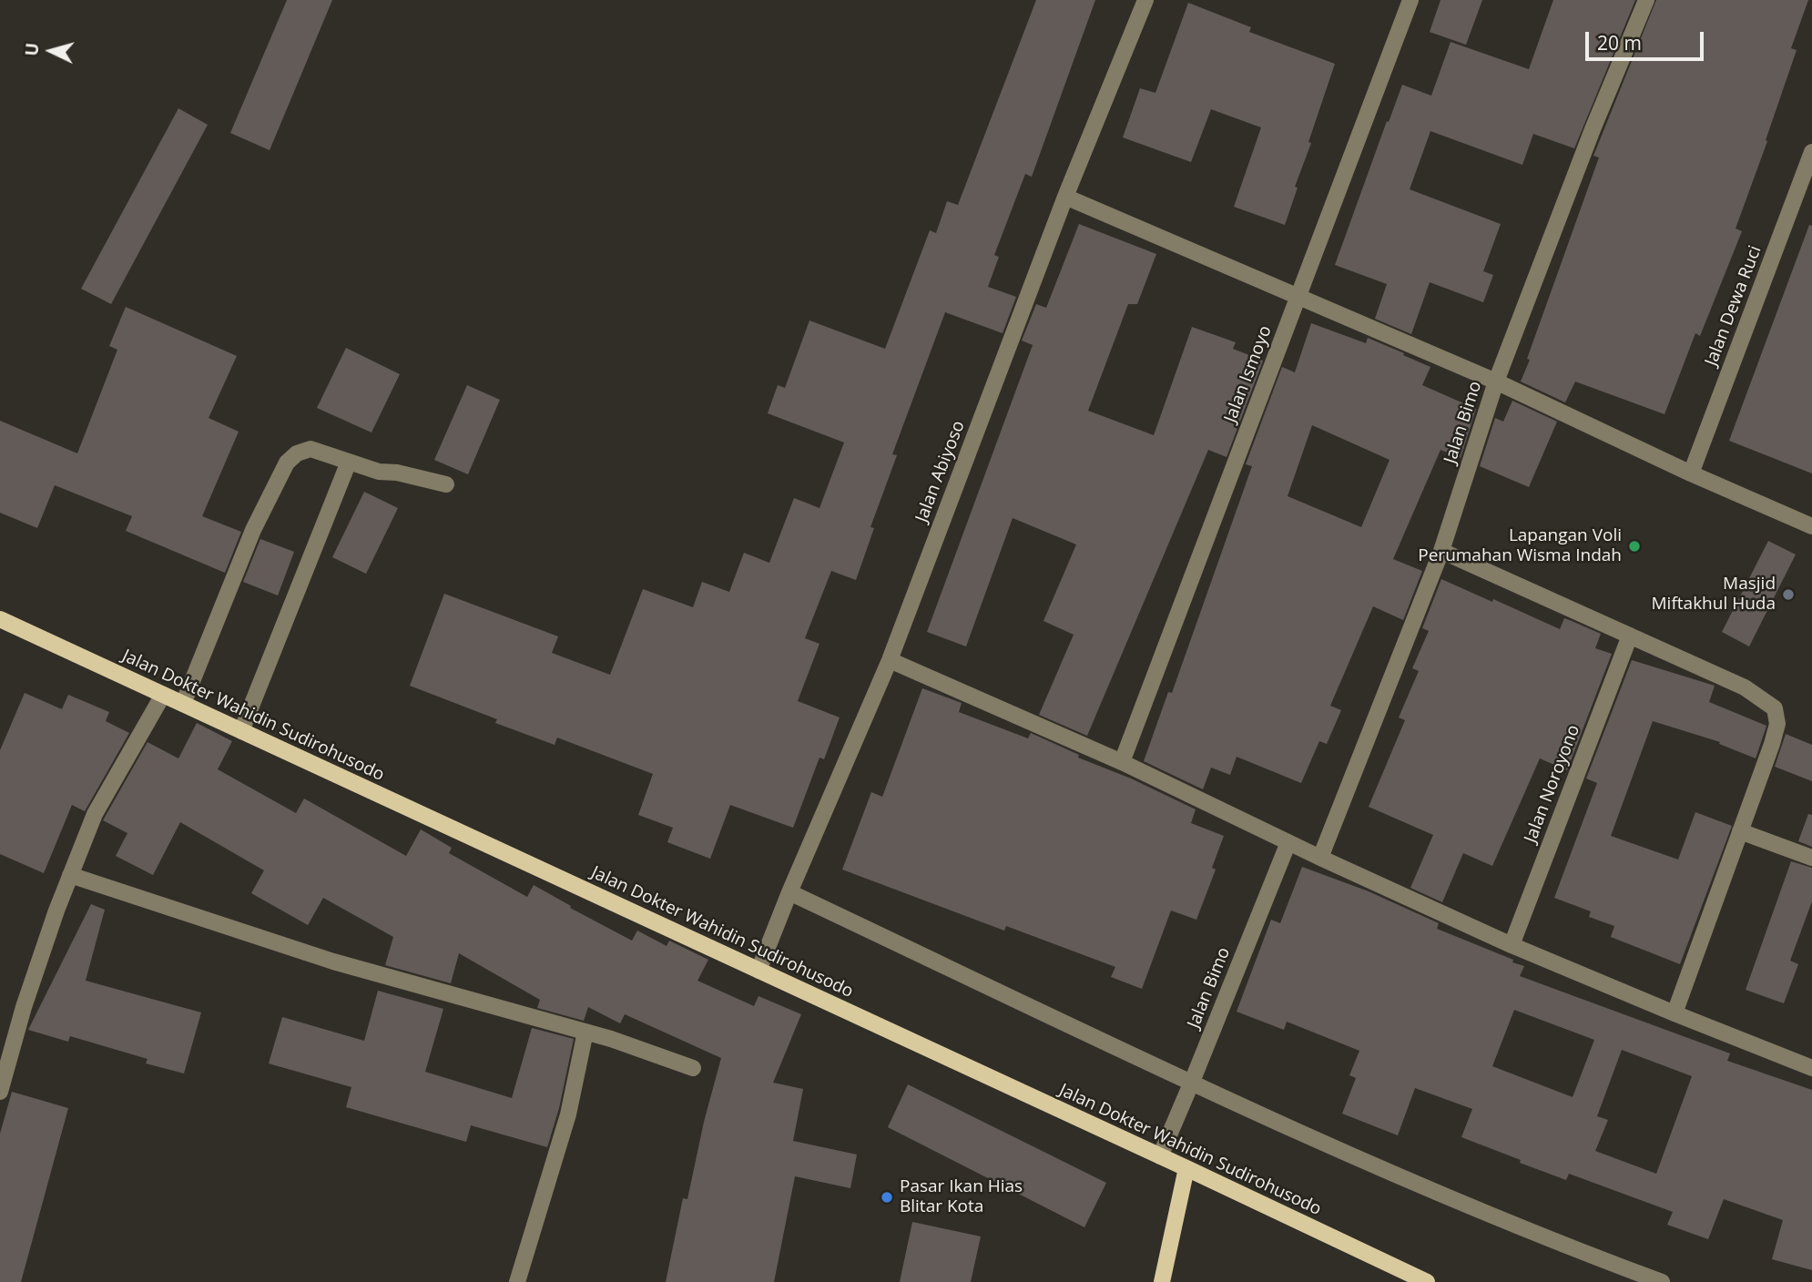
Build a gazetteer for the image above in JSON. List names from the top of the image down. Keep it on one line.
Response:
{"streets":{"main road":["Jalan Dokter Wahidin Sudirohusodo"],"street":["Jalan Dewa Ruci","Jalan Ismoyo","Jalan Bimo","Jalan Abiyoso","Jalan Noroyono"]},"crossings":[["Jalan Bimo","Jalan Dokter Wahidin Sudirohusodo"],["Jalan Abiyoso","Jalan Dokter Wahidin Sudirohusodo"]],"places":["Lapangan Voli Perumahan Wisma Indah","Masjid Miftakhul Huda","Pasar Ikan Hias Blitar Kota"],"scale_bar":"20 m","north":"left"}
